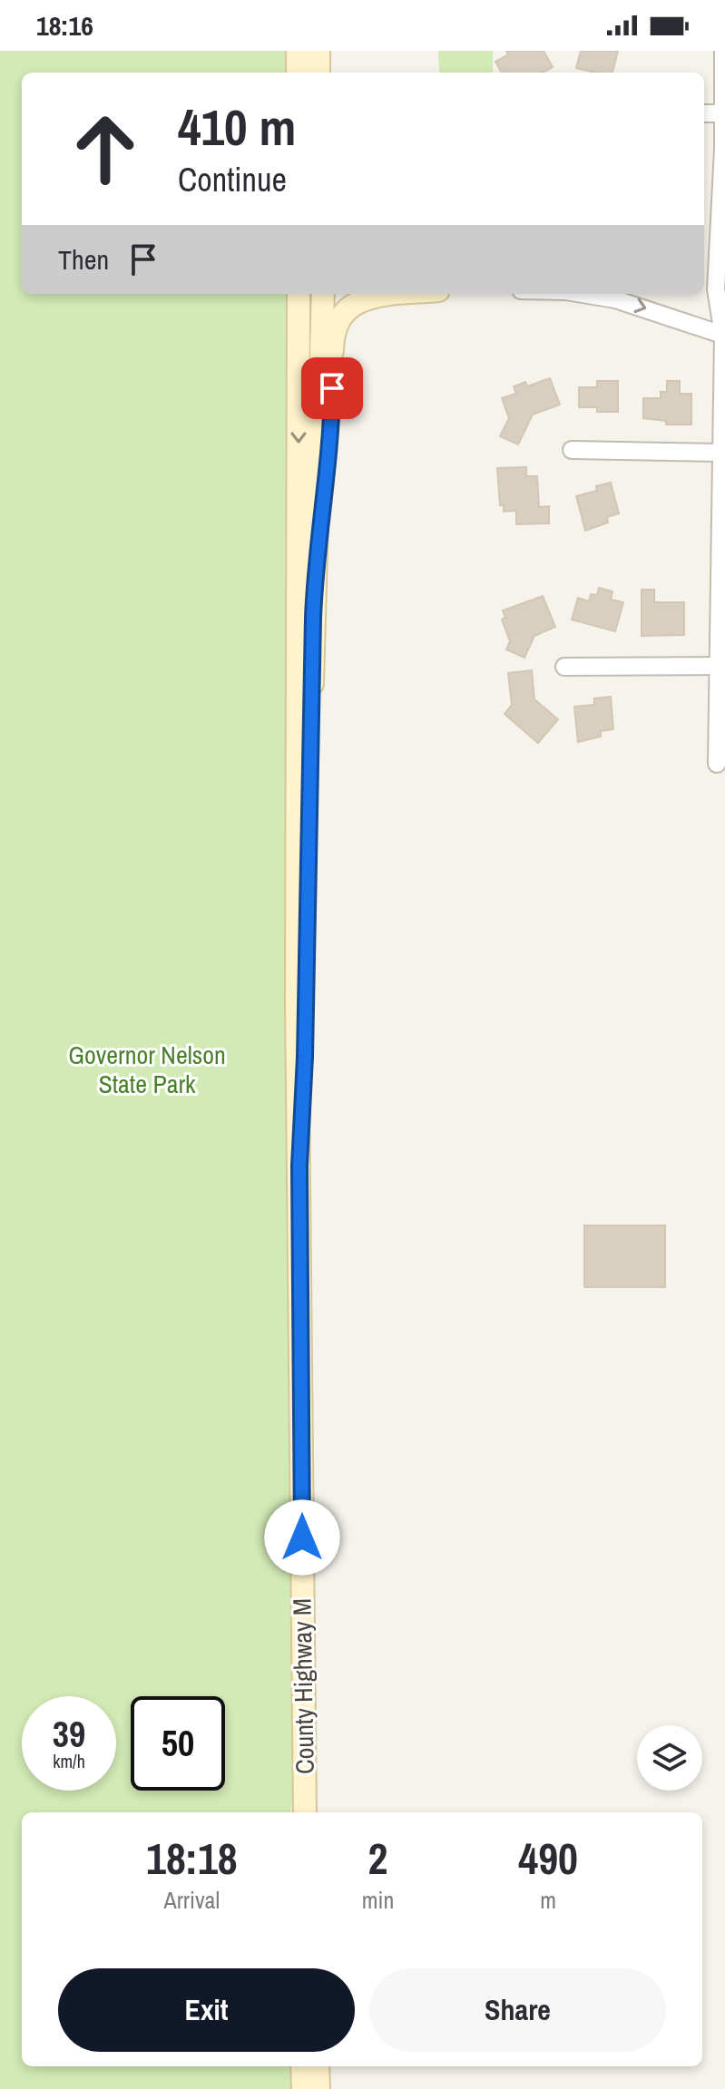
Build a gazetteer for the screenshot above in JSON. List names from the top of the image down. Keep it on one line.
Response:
{"streets":{"main road":["County Highway M"]},"parks":["Governor Nelson State Park"],"page":{"status":"18:16","turn":["410 m","Continue"],"then":"Then","speed":"39 km/h","limit":"50","eta":["18:18","Arrival","2","min","490","m"],"buttons":["Exit","Share"]}}
